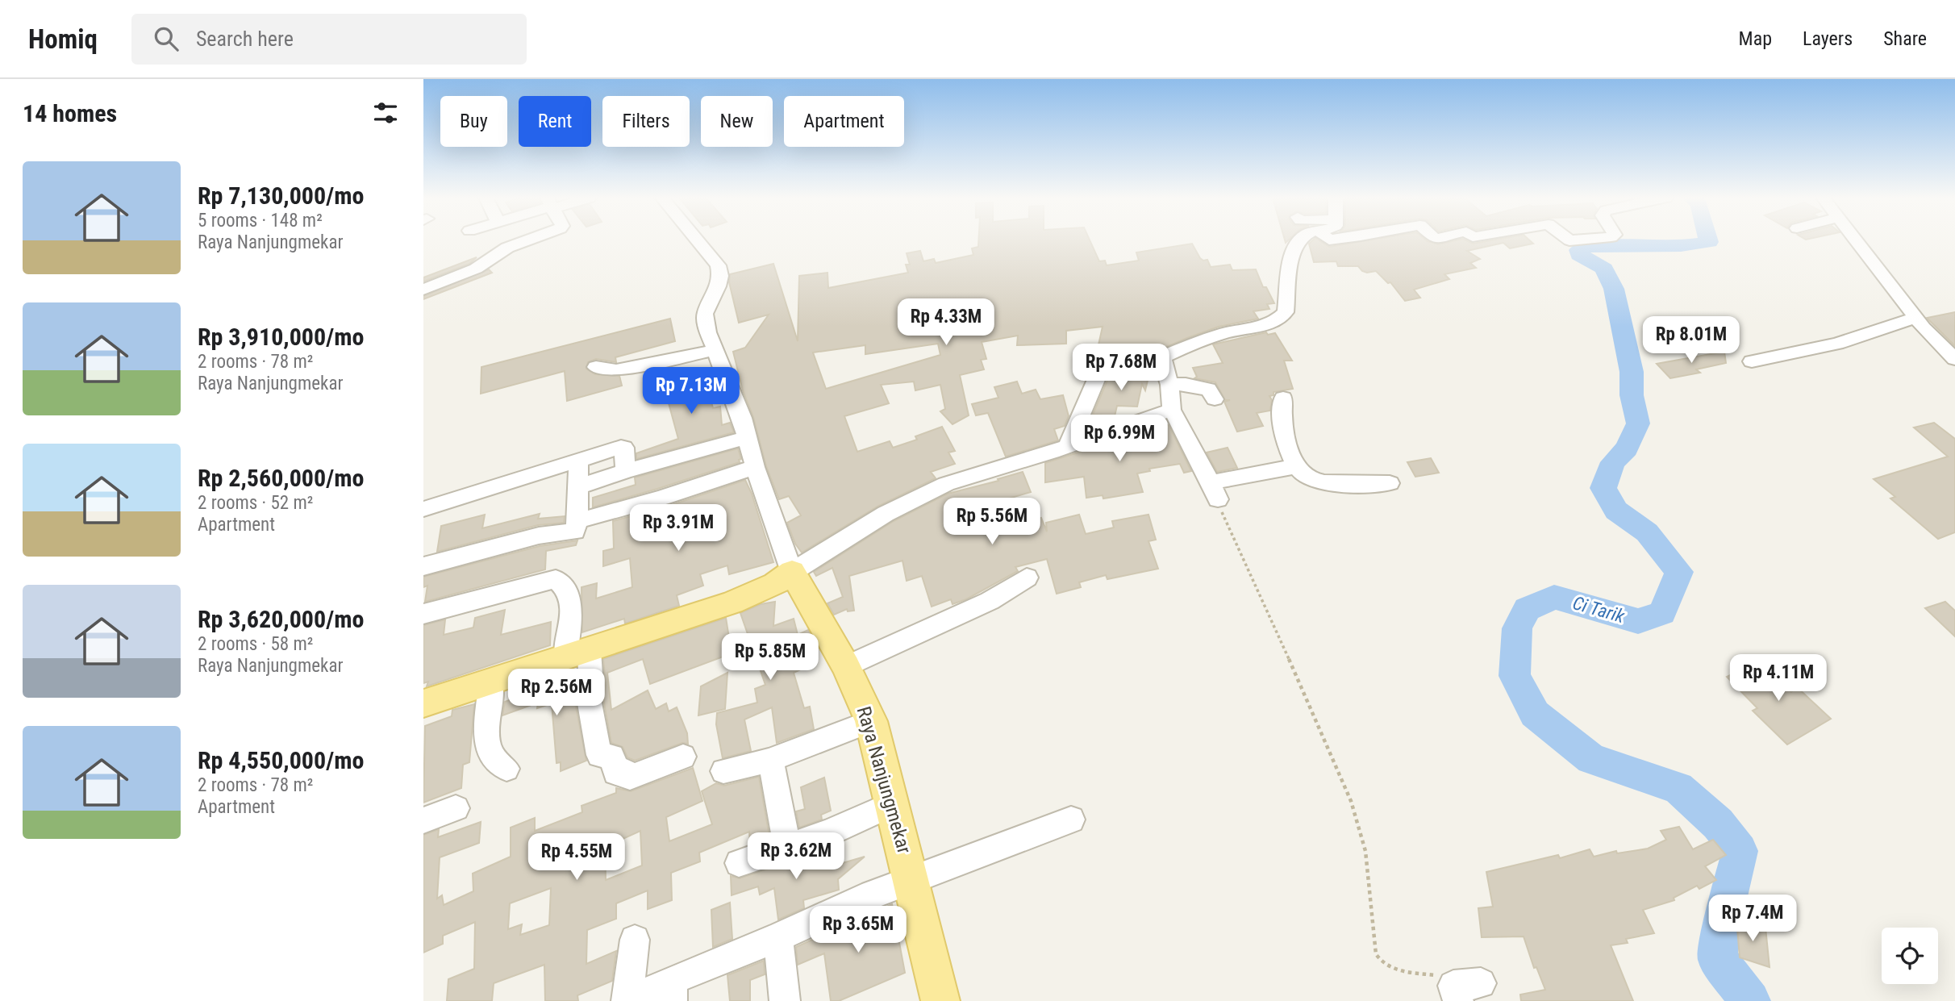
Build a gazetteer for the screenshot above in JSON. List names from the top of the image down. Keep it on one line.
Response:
{"streets":{"main road":["Raya Nanjungmekar"]},"water":["Ci Tarik"],"page":{"header":"Homiq","search":"Search here","nav":["Map","Layers","Share"],"heading":"14 homes","chip":["Buy","Rent","Filters","New","Apartment"],"list":[{"name":"Rp 7,130,000/mo","note":"5 rooms · 148 m² · Raya Nanjungmekar"},{"name":"Rp 3,910,000/mo","note":"2 rooms · 78 m² · Raya Nanjungmekar"},{"name":"Rp 2,560,000/mo","note":"2 rooms · 52 m² · Apartment"},{"name":"Rp 3,620,000/mo","note":"2 rooms · 58 m² · Raya Nanjungmekar"},{"name":"Rp 4,550,000/mo","note":"2 rooms · 78 m² · Apartment"}],"price":["Rp 4.33M","Rp 8.01M","Rp 7.68M","Rp 7.13M","Rp 6.99M","Rp 5.56M","Rp 3.91M","Rp 5.85M","Rp 4.11M","Rp 2.56M","Rp 3.62M","Rp 4.55M","Rp 7.4M","Rp 3.65M"]}}
